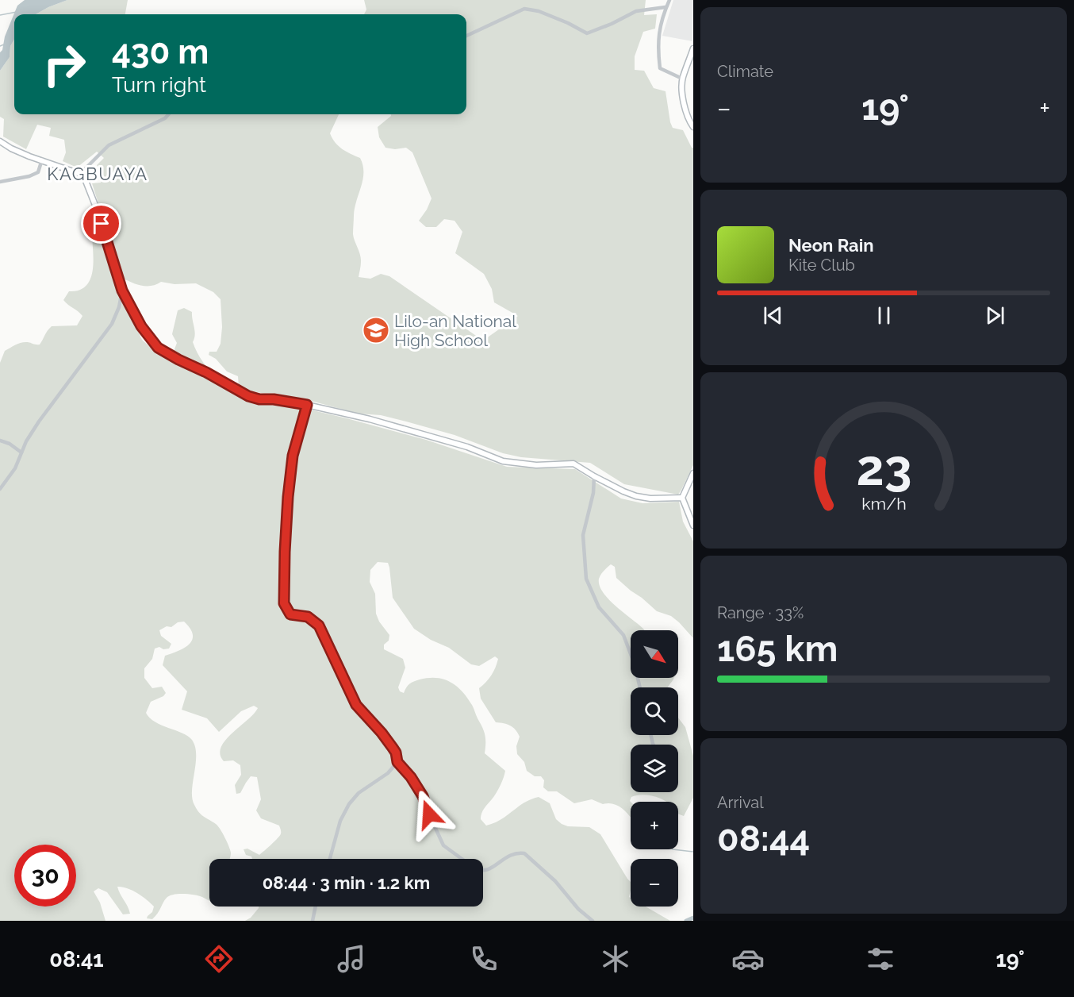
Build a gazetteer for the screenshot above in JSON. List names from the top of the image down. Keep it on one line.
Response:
{"districts":["KAGBUAYA"],"places":{"school or university":["Lilo-an National High School"]},"north":"bottom right","page":{"tile":["Climate",["Range · 33%","165 km"],["Arrival","08:44"]],"turn":["430 m","Turn right"],"heat":["−","19°","+"],"song":["Neon Rain","Kite Club"],"map_buttons":["+","−"],"limit":"30","trip":"08:44 · 3 min · 1.2 km","tabs":["08:41","19°"],"gauge":["23","km/h"]}}
